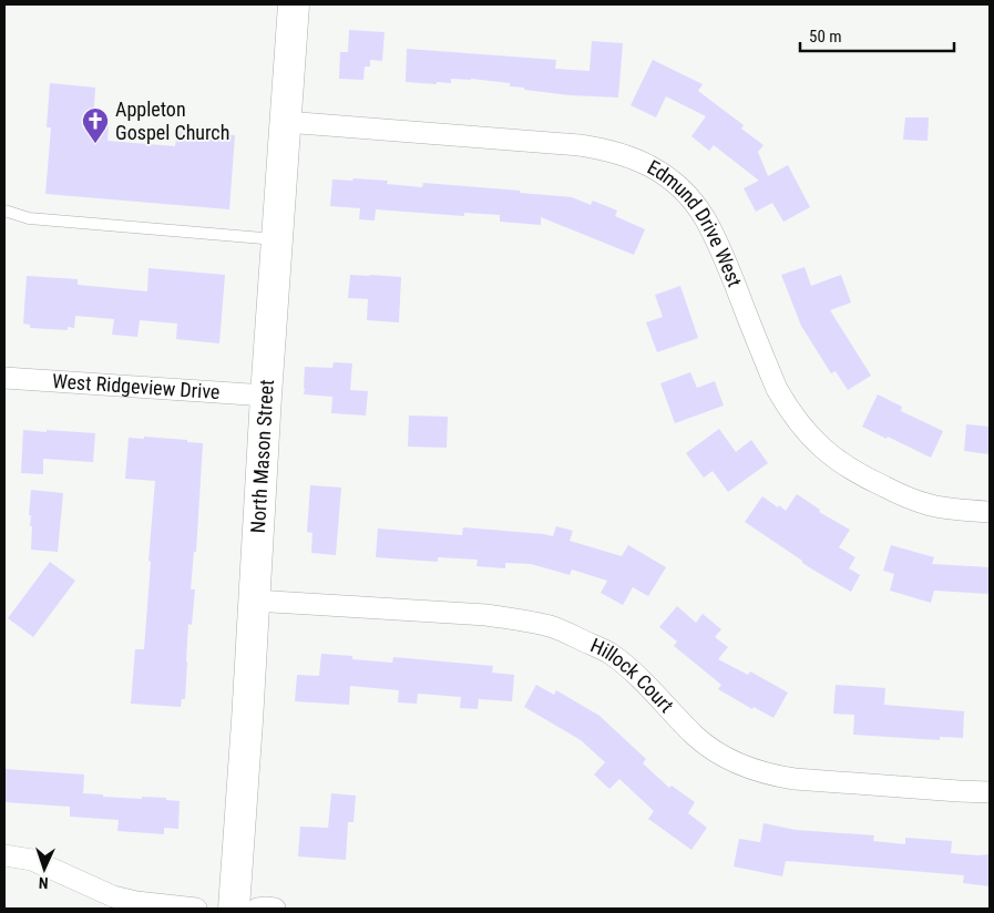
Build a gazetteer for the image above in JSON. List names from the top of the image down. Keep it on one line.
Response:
{"streets":{"street":["Edmund Drive West","West Ridgeview Drive","North Mason Street","Hillock Court"]},"crossings":[["Edmund Drive West","North Mason Street"],["West Ridgeview Drive","North Mason Street"],["North Mason Street","Hillock Court"]],"places":{"church":["Appleton Gospel Church"]},"scale_bar":"50 m","north":"bottom"}
